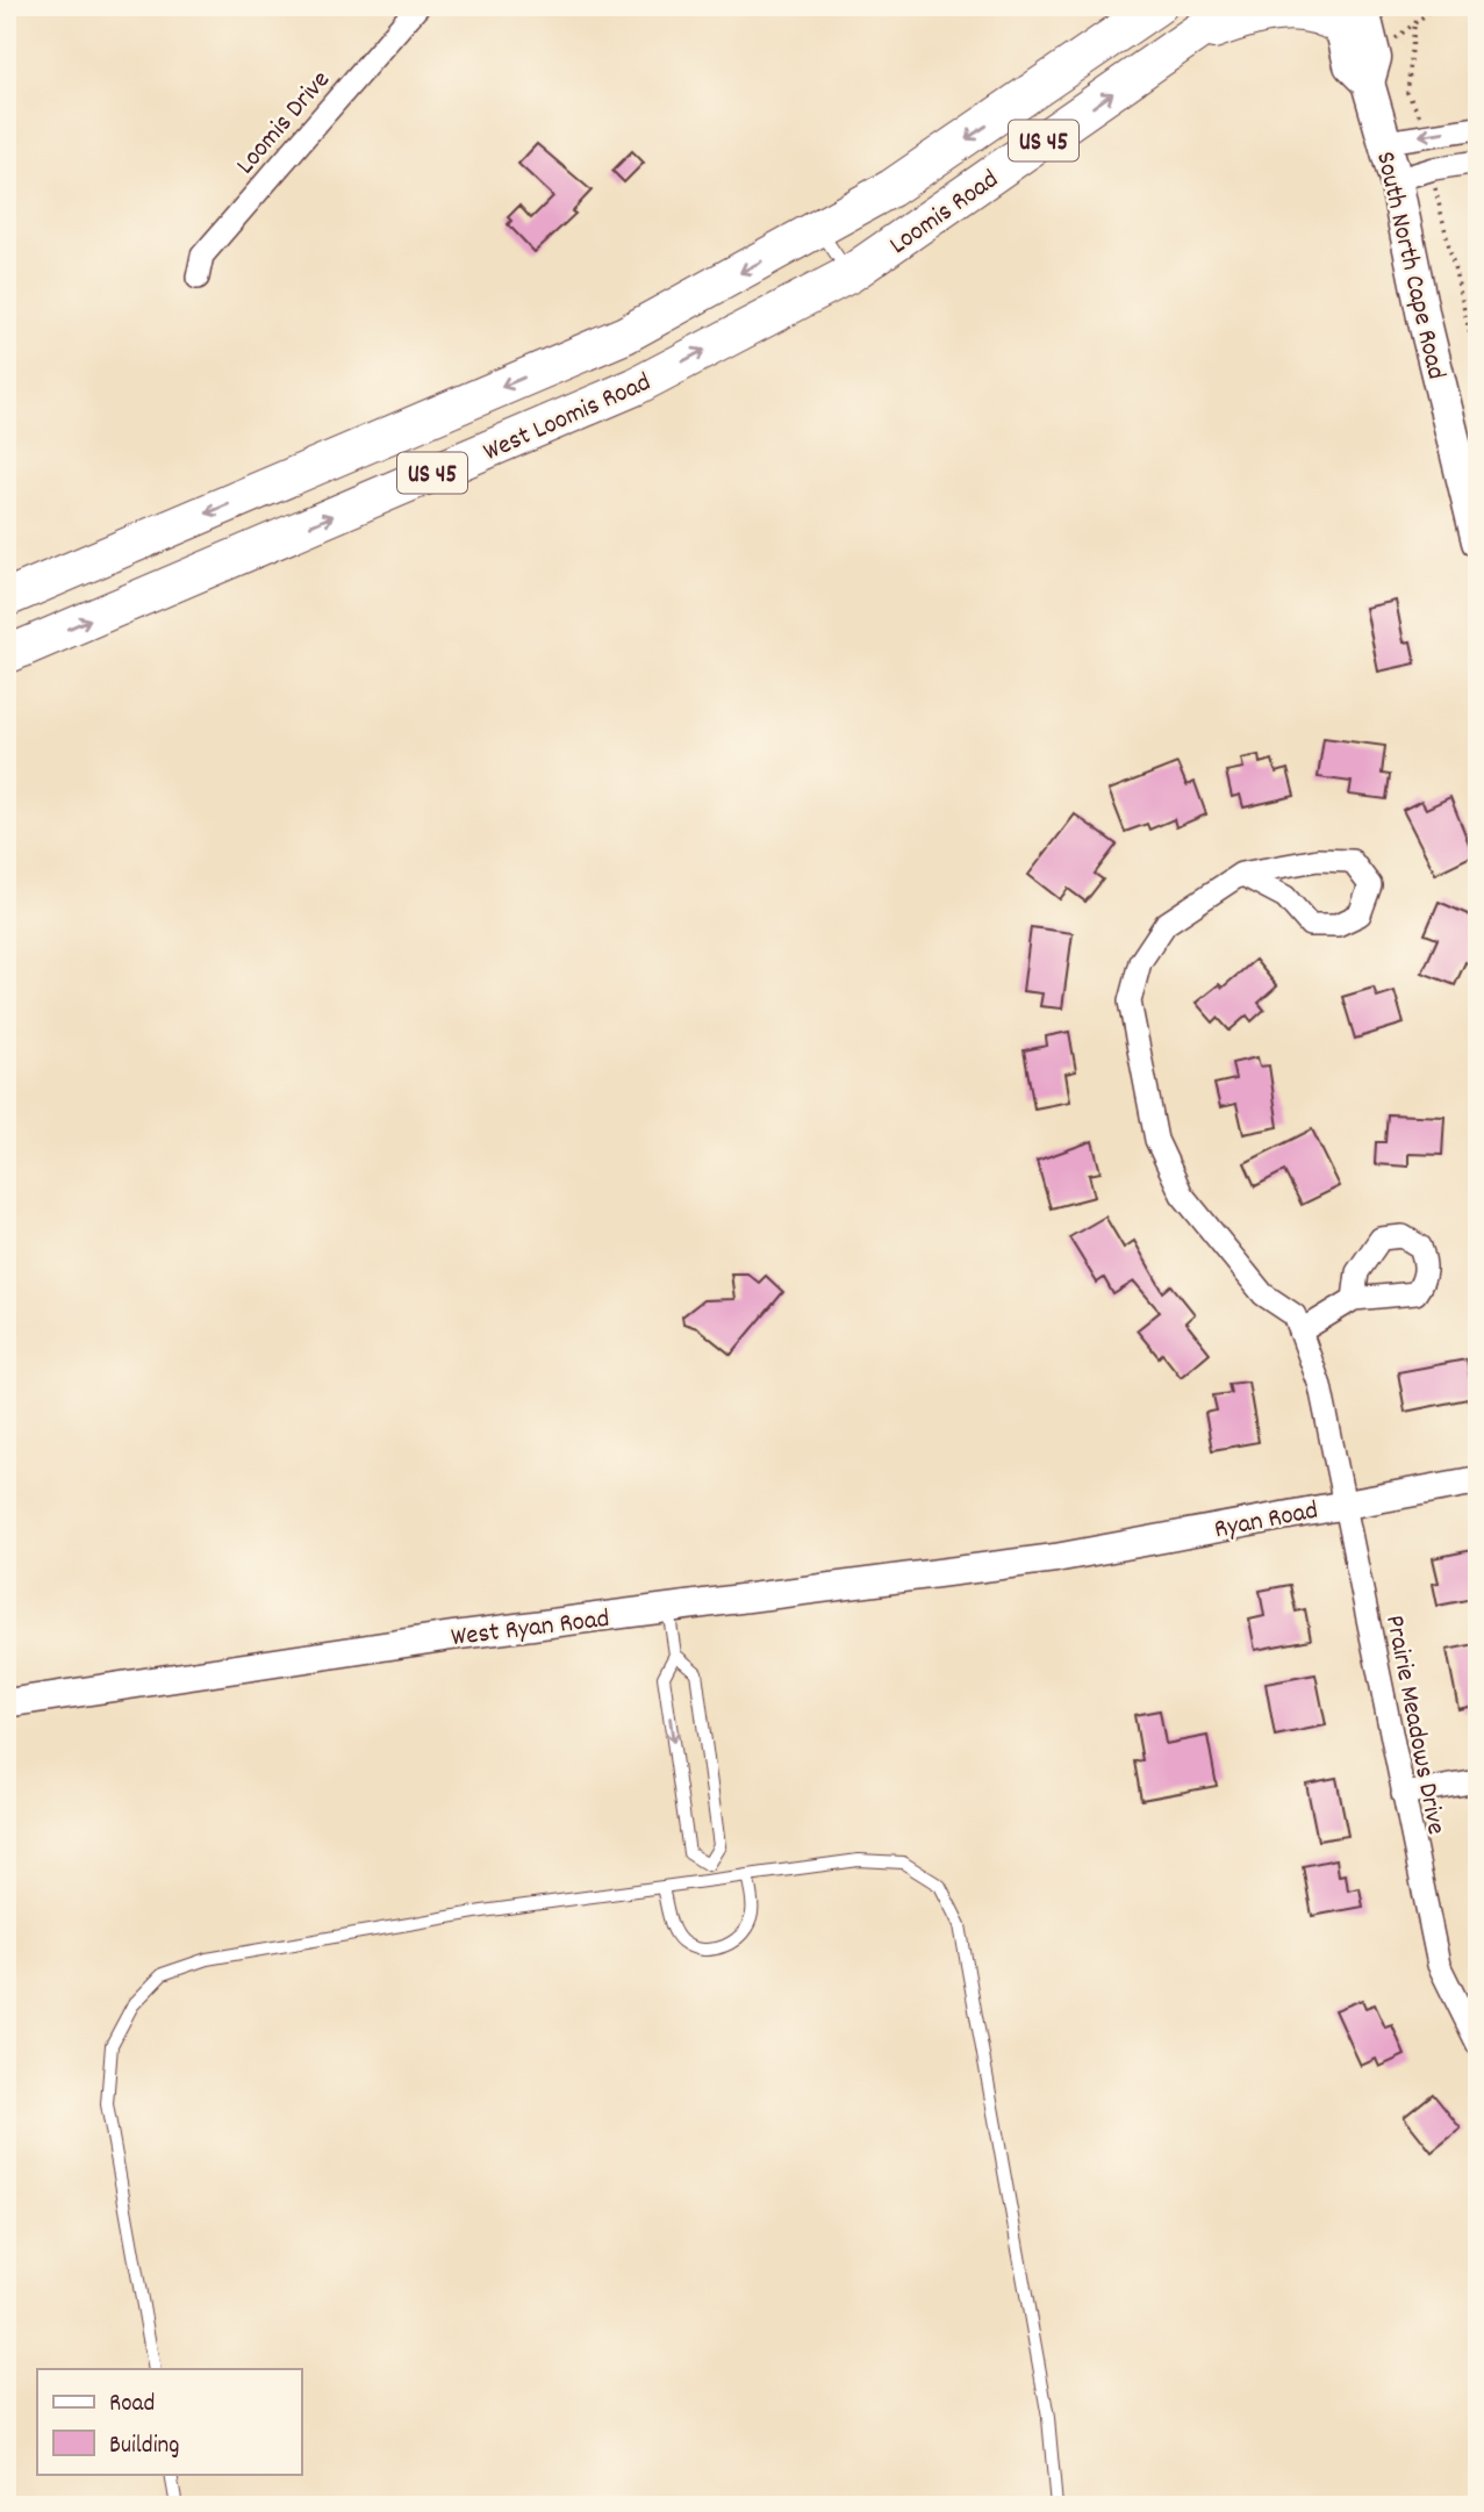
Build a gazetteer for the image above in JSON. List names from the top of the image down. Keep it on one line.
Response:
{"streets":{"main road":["US 45","Loomis Road","South North Cape Road","West Loomis Road"],"street":["Loomis Drive","Ryan Road","West Ryan Road","Prairie Meadows Drive"]},"crossings":[["Loomis Road","West Loomis Road"],["Ryan Road","West Ryan Road"],["Ryan Road","Prairie Meadows Drive"]],"legend":["Road","Building"]}
